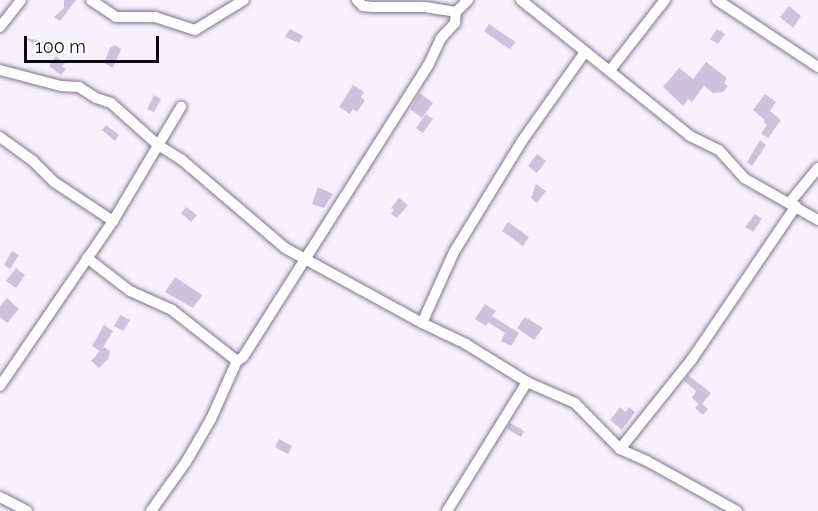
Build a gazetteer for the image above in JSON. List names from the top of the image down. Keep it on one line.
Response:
{"scale_bar":"100 m"}
